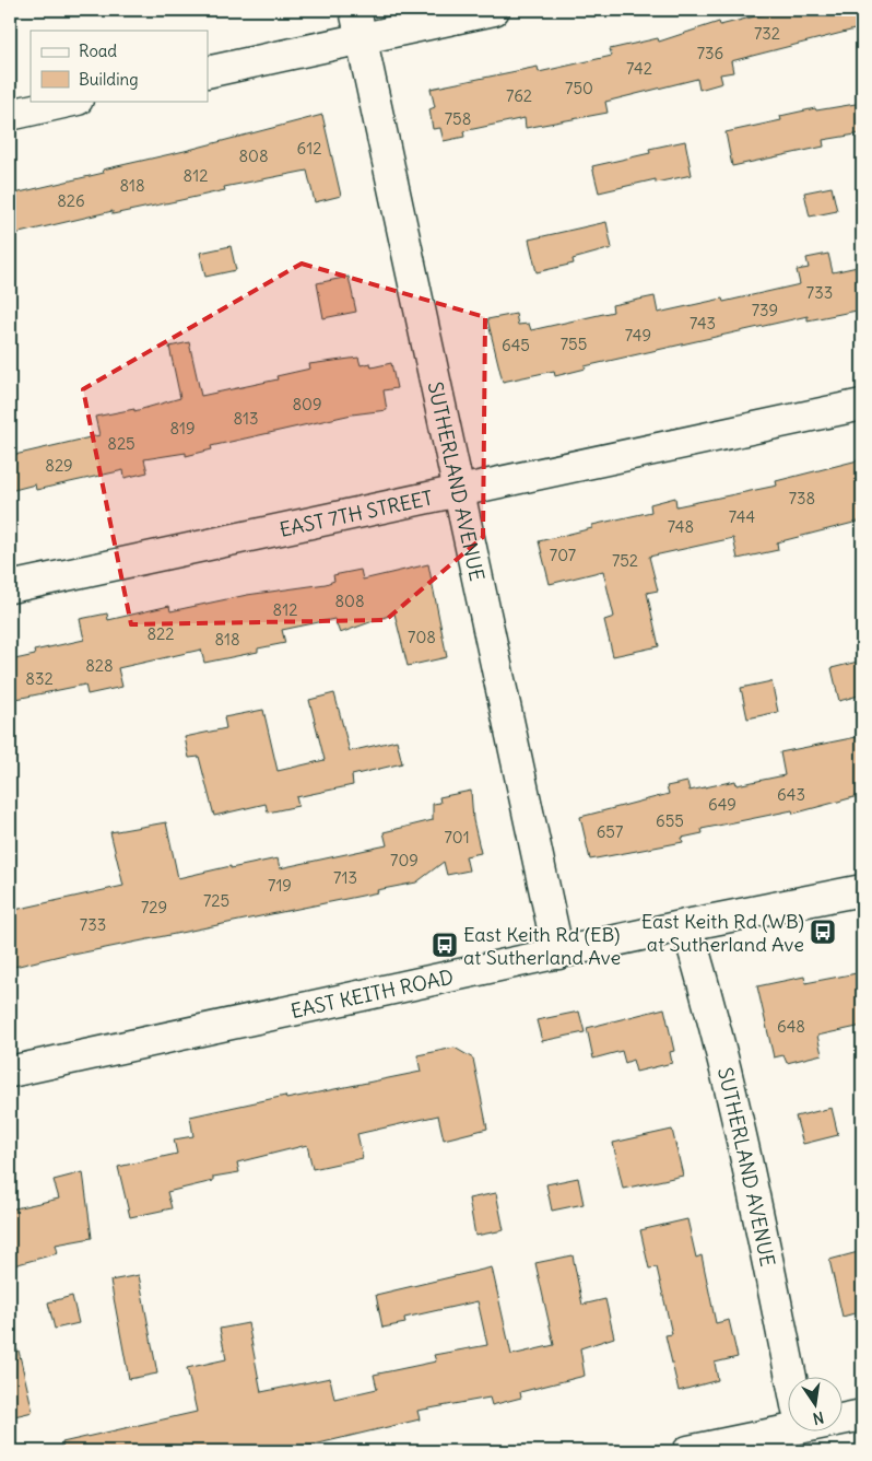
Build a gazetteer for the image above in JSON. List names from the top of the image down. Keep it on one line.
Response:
{"streets":{"street":["SUTHERLAND AVENUE","EAST 7TH STREET","EAST KEITH ROAD"]},"crossings":[["SUTHERLAND AVENUE","EAST 7TH STREET"],["SUTHERLAND AVENUE","EAST KEITH ROAD"]],"places":{"bus stop":["East Keith Rd (WB) at Sutherland Ave","East Keith Rd (EB) at Sutherland Ave"]},"house_numbers":["732","736","742","750","762","758","612","808","812","818","826","733","739","743","749","755","645","809","813","819","825","829","738","744","748","707","752","808","812","822","708","818","828","832","643","649","655","657","701","709","713","719","725","729","733","648"],"legend":["Road","Building"],"north":"bottom"}
